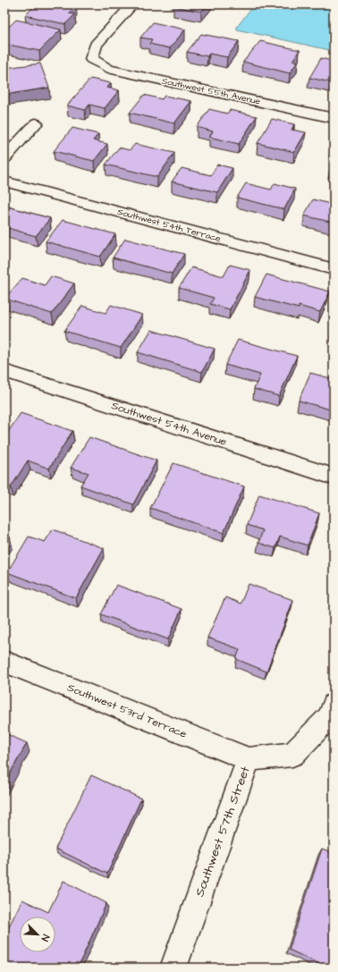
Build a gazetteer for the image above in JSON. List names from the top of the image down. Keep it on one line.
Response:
{"streets":{"street":["Southwest 55th Avenue","Southwest 54th Terrace","Southwest 54th Avenue","Southwest 53rd Terrace","Southwest 57th Street"]},"crossings":[["Southwest 53rd Terrace","Southwest 57th Street"]],"north":"bottom right"}
